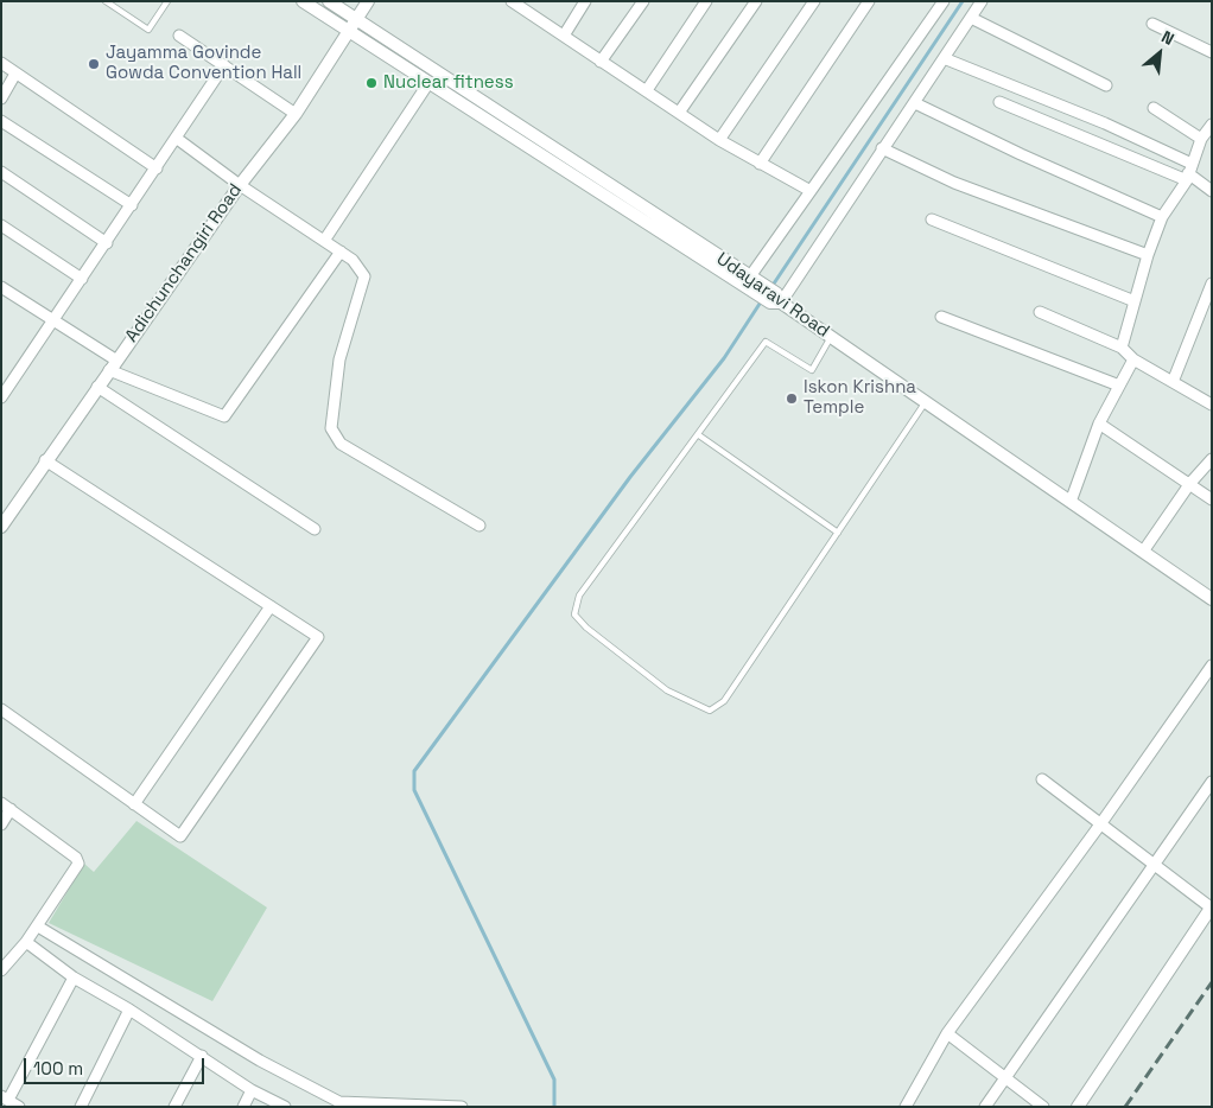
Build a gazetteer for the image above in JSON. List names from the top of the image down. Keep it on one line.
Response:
{"streets":{"street":["Adichunchangiri Road","Udayaravi Road"]},"crossings":[["Adichunchangiri Road","Udayaravi Road"]],"places":["Jayamma Govinde Gowda Convention Hall","Nuclear fitness","Iskon Krishna Temple"],"scale_bar":"100 m","north":"top right"}
